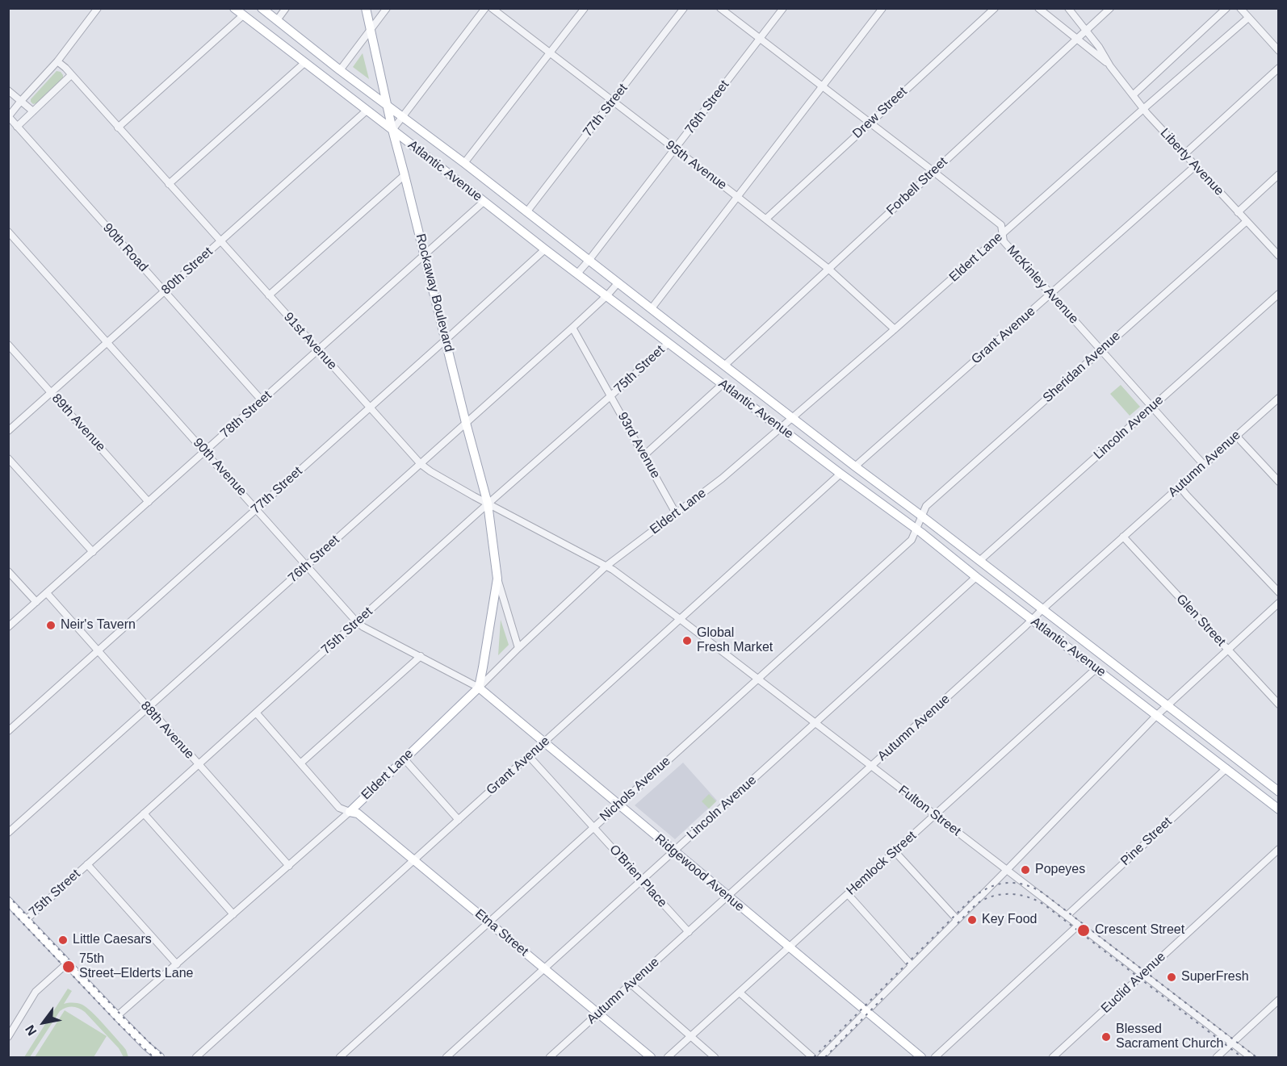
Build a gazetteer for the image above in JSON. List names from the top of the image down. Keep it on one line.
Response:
{"streets":{"main road":["Atlantic Avenue","Eldert Lane","Rockaway Boulevard","Ridgewood Avenue","Etna Street"],"street":["76th Street","77th Street","Drew Street","Liberty Avenue","95th Avenue","Forbell Street","90th Road","80th Street","McKinley Avenue","Grant Avenue","91st Avenue","Sheridan Avenue","75th Street","78th Street","89th Avenue","Lincoln Avenue","93rd Avenue","Autumn Avenue","90th Avenue","Glen Street","88th Avenue","Nichols Avenue","Fulton Street","Pine Street","Hemlock Street","O'Brien Place","Euclid Avenue"]},"crossings":[["76th Street","95th Avenue"],["76th Street","Atlantic Avenue"],["76th Street","McKinley Avenue"],["76th Street","Rockaway Boulevard"],["76th Street","91st Avenue"],["76th Street","93rd Avenue"],["76th Street","90th Avenue"],["76th Street","88th Avenue"],["77th Street","95th Avenue"],["77th Street","Atlantic Avenue"],["77th Street","Rockaway Boulevard"],["77th Street","91st Avenue"],["77th Street","90th Avenue"],["77th Street","88th Avenue"],["Drew Street","95th Avenue"],["Drew Street","McKinley Avenue"],["Liberty Avenue","Forbell Street"],["Liberty Avenue","Eldert Lane"],["Liberty Avenue","Grant Avenue"],["Liberty Avenue","Sheridan Avenue"],["95th Avenue","Forbell Street"],["95th Avenue","Eldert Lane"],["Atlantic Avenue","Forbell Street"],["Atlantic Avenue","Eldert Lane"],["Atlantic Avenue","80th Street"],["Atlantic Avenue","Rockaway Boulevard"],["Atlantic Avenue","Grant Avenue"],["Atlantic Avenue","Sheridan Avenue"],["Atlantic Avenue","75th Street"],["Atlantic Avenue","78th Street"],["Atlantic Avenue","Lincoln Avenue"],["Atlantic Avenue","Autumn Avenue"],["Atlantic Avenue","Nichols Avenue"],["Atlantic Avenue","Pine Street"],["Atlantic Avenue","Hemlock Street"],["Forbell Street","McKinley Avenue"],["90th Road","80th Street"],["90th Road","78th Street"],["Eldert Lane","McKinley Avenue"],["Eldert Lane","Rockaway Boulevard"],["Eldert Lane","91st Avenue"],["Eldert Lane","93rd Avenue"],["Eldert Lane","90th Avenue"],["Eldert Lane","88th Avenue"],["Eldert Lane","Fulton Street"],["Eldert Lane","Ridgewood Avenue"],["Eldert Lane","Etna Street"],["80th Street","91st Avenue"],["80th Street","89th Avenue"],["80th Street","90th Avenue"],["McKinley Avenue","Grant Avenue"],["McKinley Avenue","Sheridan Avenue"],["McKinley Avenue","Lincoln Avenue"],["McKinley Avenue","Autumn Avenue"],["Rockaway Boulevard","91st Avenue"],["Rockaway Boulevard","75th Street"],["Rockaway Boulevard","78th Street"],["Rockaway Boulevard","90th Avenue"],["Rockaway Boulevard","Ridgewood Avenue"],["Grant Avenue","Fulton Street"],["Grant Avenue","Ridgewood Avenue"],["Grant Avenue","O'Brien Place"],["Grant Avenue","Etna Street"],["91st Avenue","75th Street"],["91st Avenue","78th Street"],["91st Avenue","Fulton Street"],["Sheridan Avenue","Nichols Avenue"],["75th Street","93rd Avenue"],["75th Street","90th Avenue"],["75th Street","88th Avenue"],["78th Street","89th Avenue"],["78th Street","90th Avenue"],["78th Street","88th Avenue"],["Lincoln Avenue","Fulton Street"],["Lincoln Avenue","Ridgewood Avenue"],["Lincoln Avenue","O'Brien Place"],["Lincoln Avenue","Etna Street"],["Autumn Avenue","Glen Street"],["Autumn Avenue","Fulton Street"],["Autumn Avenue","Ridgewood Avenue"],["Autumn Avenue","O'Brien Place"],["Autumn Avenue","Etna Street"],["90th Avenue","Ridgewood Avenue"],["Nichols Avenue","Fulton Street"],["Nichols Avenue","Ridgewood Avenue"],["Nichols Avenue","O'Brien Place"],["Nichols Avenue","Etna Street"],["Fulton Street","Pine Street"],["Fulton Street","Hemlock Street"],["Fulton Street","Euclid Avenue"],["Hemlock Street","Ridgewood Avenue"]],"places":["Neir's Tavern","Global Fresh Market","Popeyes","Key Food","Crescent Street","Little Caesars","75th Street–Elderts Lane","SuperFresh","Blessed Sacrament Church"],"north":"bottom left"}
